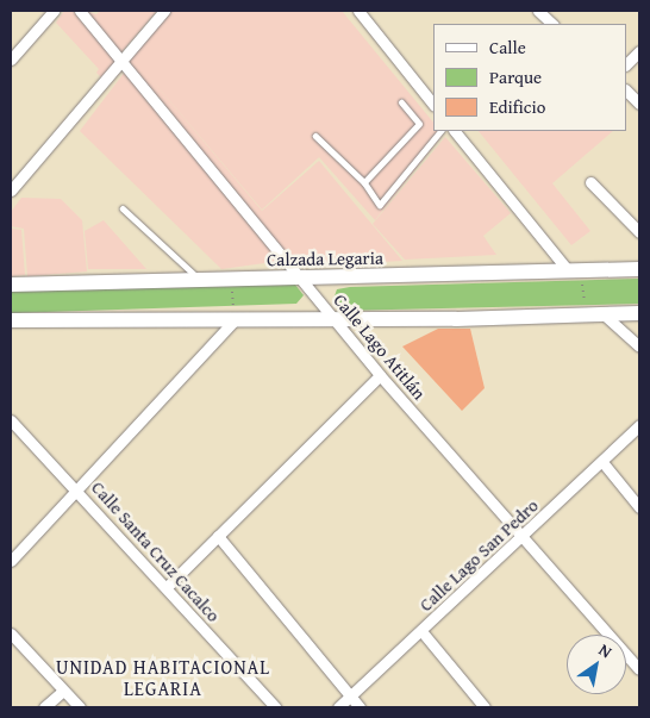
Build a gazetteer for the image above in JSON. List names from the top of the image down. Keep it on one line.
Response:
{"streets":{"main road":["Calzada Legaria"],"street":["Calle Lago Atitlán","Calle Santa Cruz Cacalco","Calle Lago San Pedro"]},"crossings":[["Calzada Legaria","Calle Lago Atitlán"],["Calle Lago Atitlán","Calle Lago San Pedro"]],"districts":["UNIDAD HABITACIONAL LEGARIA"],"legend":["Calle","Parque","Edificio"],"north":"top right"}
